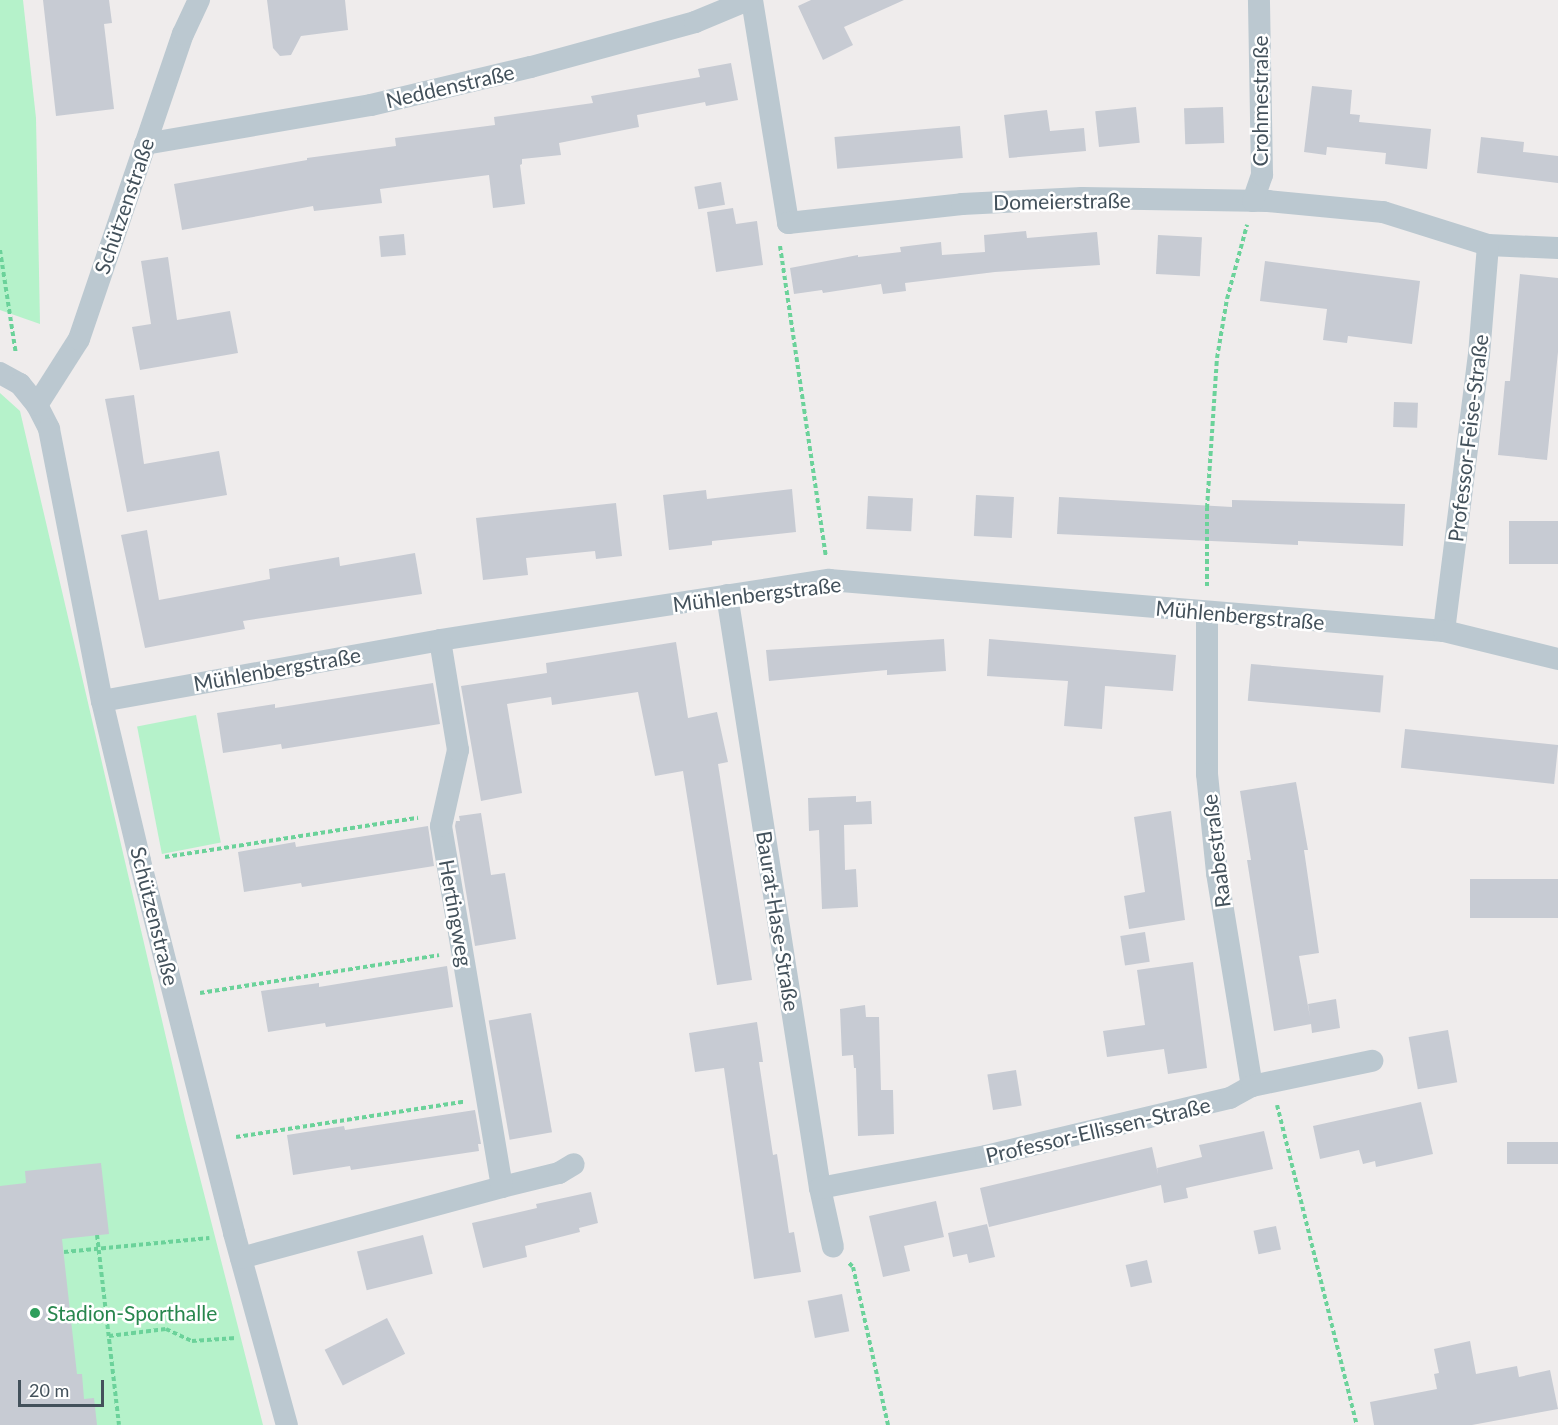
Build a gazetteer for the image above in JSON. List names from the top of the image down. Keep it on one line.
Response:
{"streets":{"street":["Neddenstraße","Crohmestraße","Domeierstraße","Schützenstraße","Professor-Feise-Straße","Mühlenbergstraße","Raabestraße","Hertingweg","Baurat-Hase-Straße","Professor-Ellissen-Straße"]},"crossings":[["Neddenstraße","Schützenstraße"],["Crohmestraße","Domeierstraße"],["Domeierstraße","Professor-Feise-Straße"],["Schützenstraße","Mühlenbergstraße"],["Professor-Feise-Straße","Mühlenbergstraße"],["Mühlenbergstraße","Raabestraße"],["Mühlenbergstraße","Hertingweg"],["Mühlenbergstraße","Baurat-Hase-Straße"],["Raabestraße","Professor-Ellissen-Straße"],["Baurat-Hase-Straße","Professor-Ellissen-Straße"]],"places":["Stadion-Sporthalle"],"scale_bar":"20 m"}
